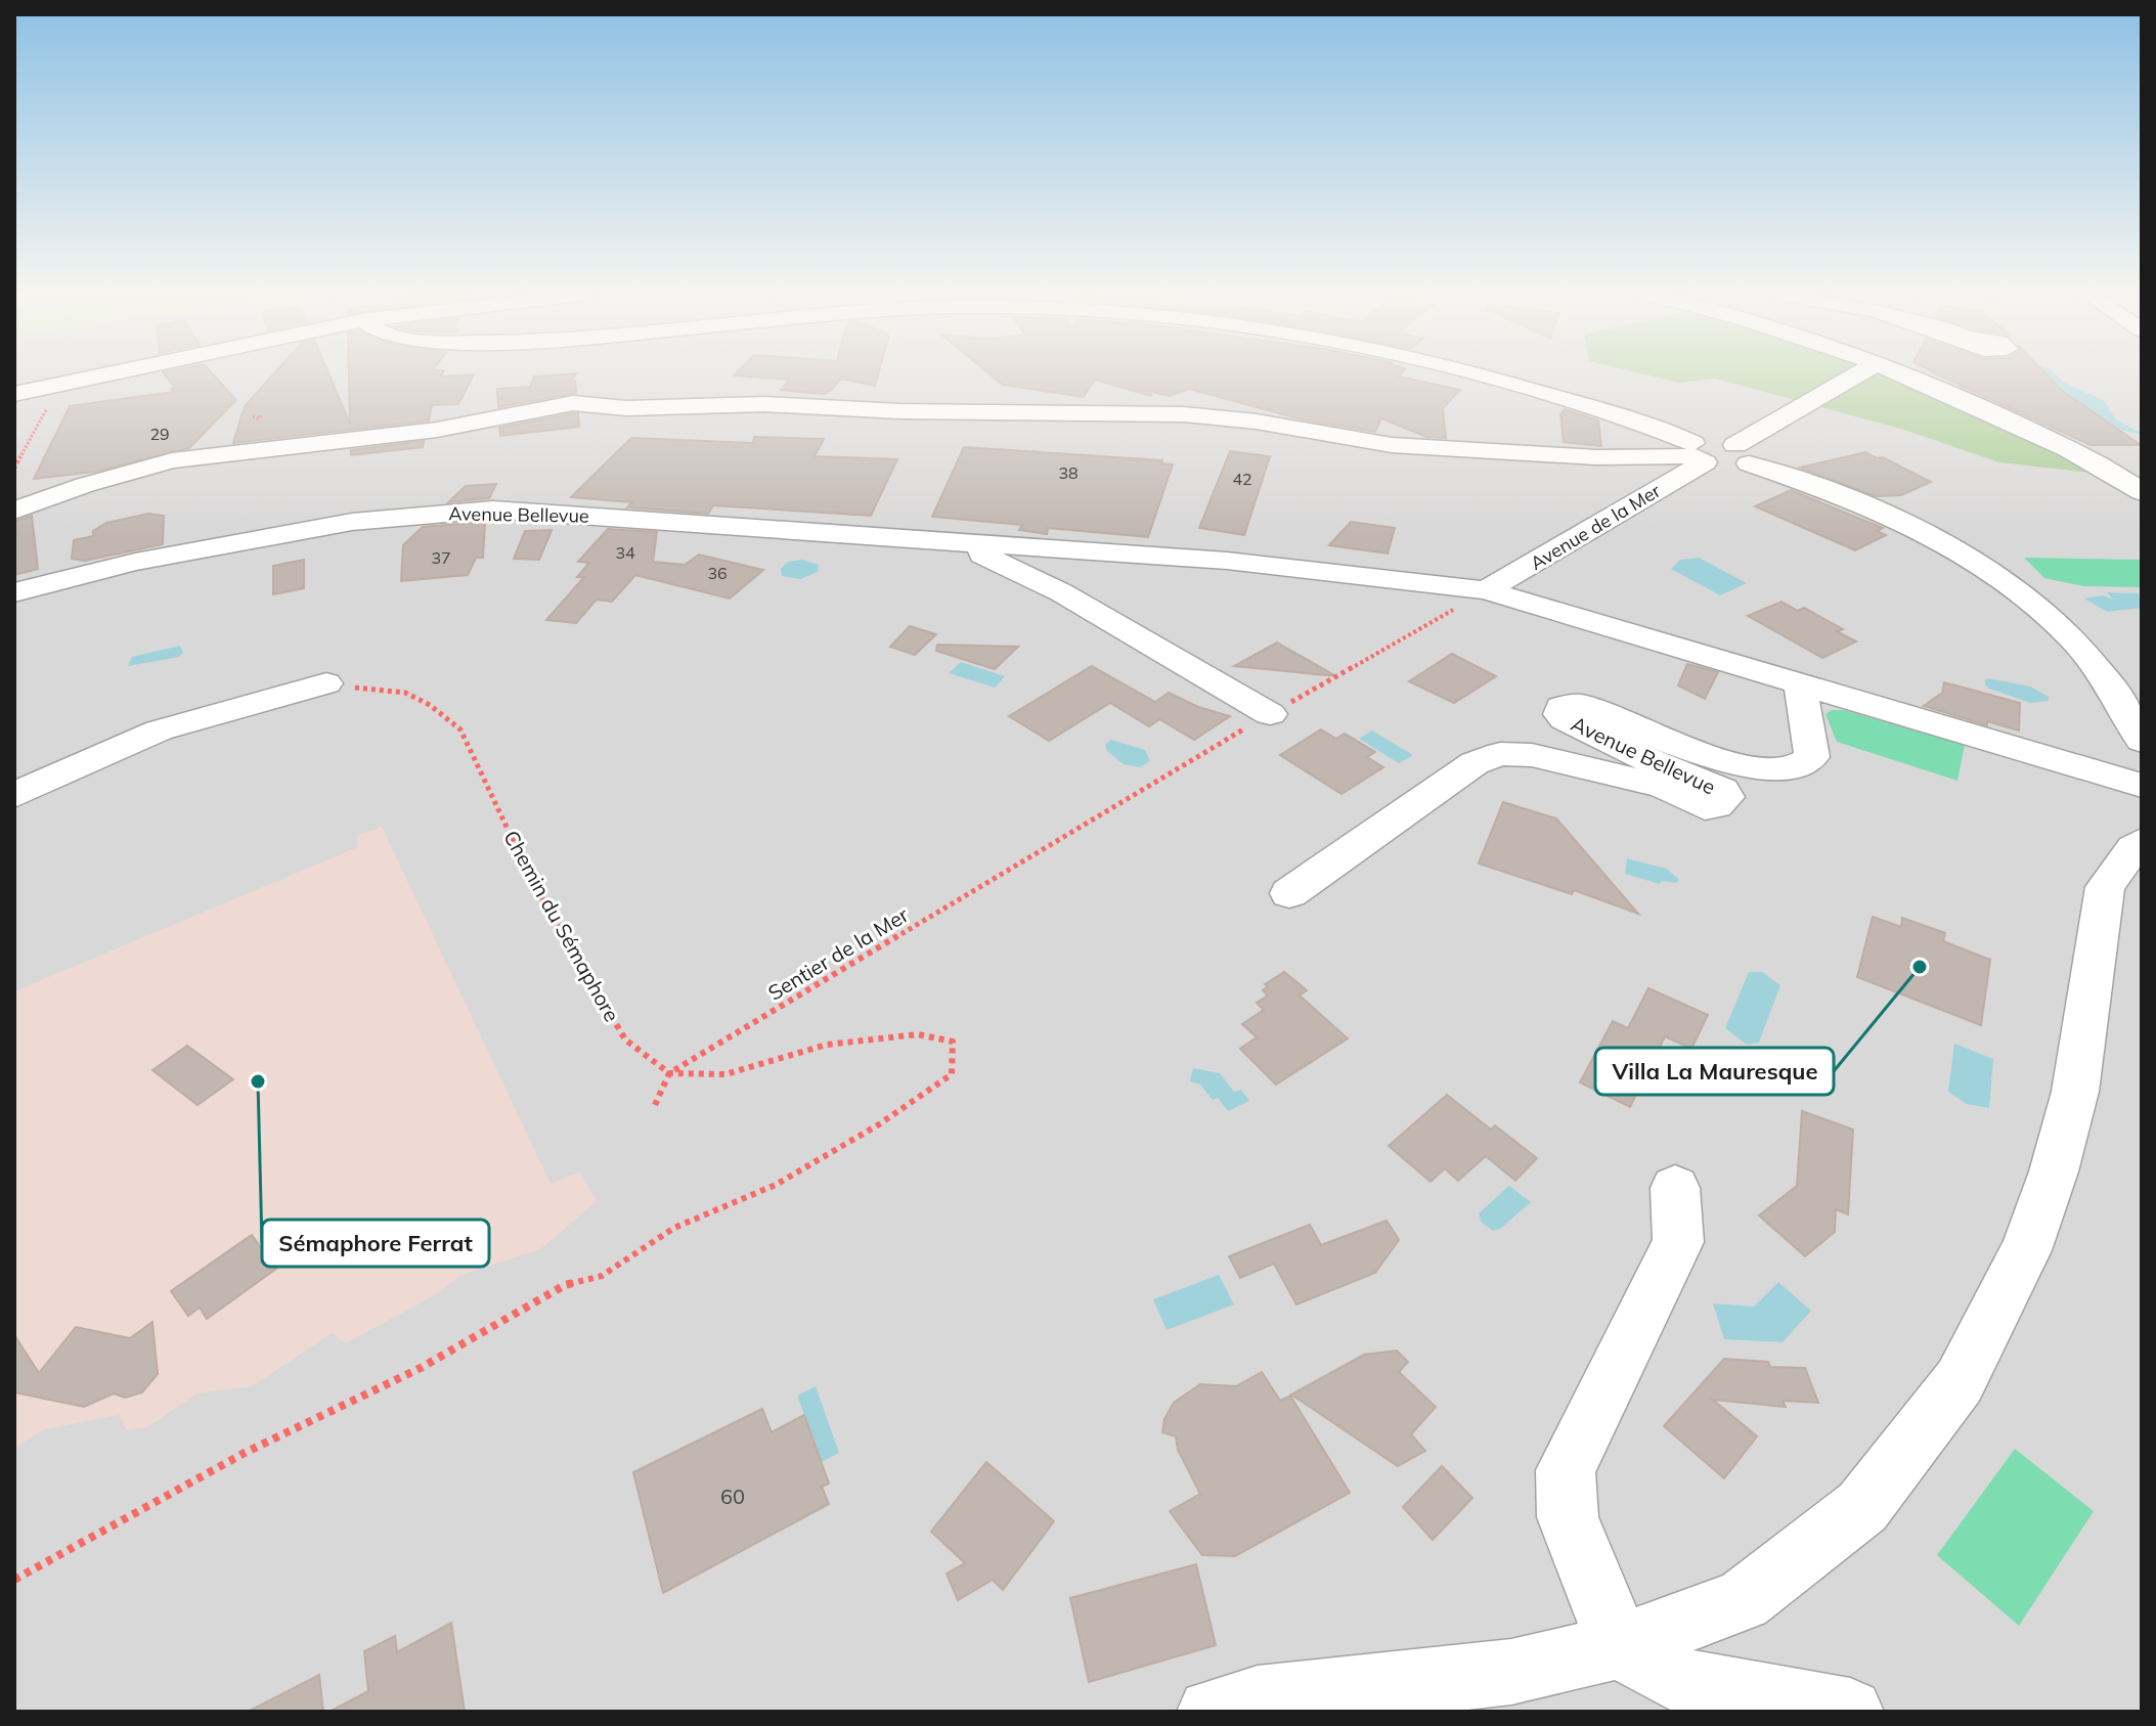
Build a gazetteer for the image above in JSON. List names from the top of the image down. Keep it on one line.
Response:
{"streets":{"street":["Avenue Bellevue","Avenue de la Mer"],"path":["Chemin du Sémaphore","Sentier de la Mer"]},"crossings":[["Avenue Bellevue","Avenue de la Mer"],["Chemin du Sémaphore","Sentier de la Mer"]],"places":["Villa La Mauresque","Sémaphore Ferrat"],"house_numbers":["29","38","42","34","37","36","60"]}
